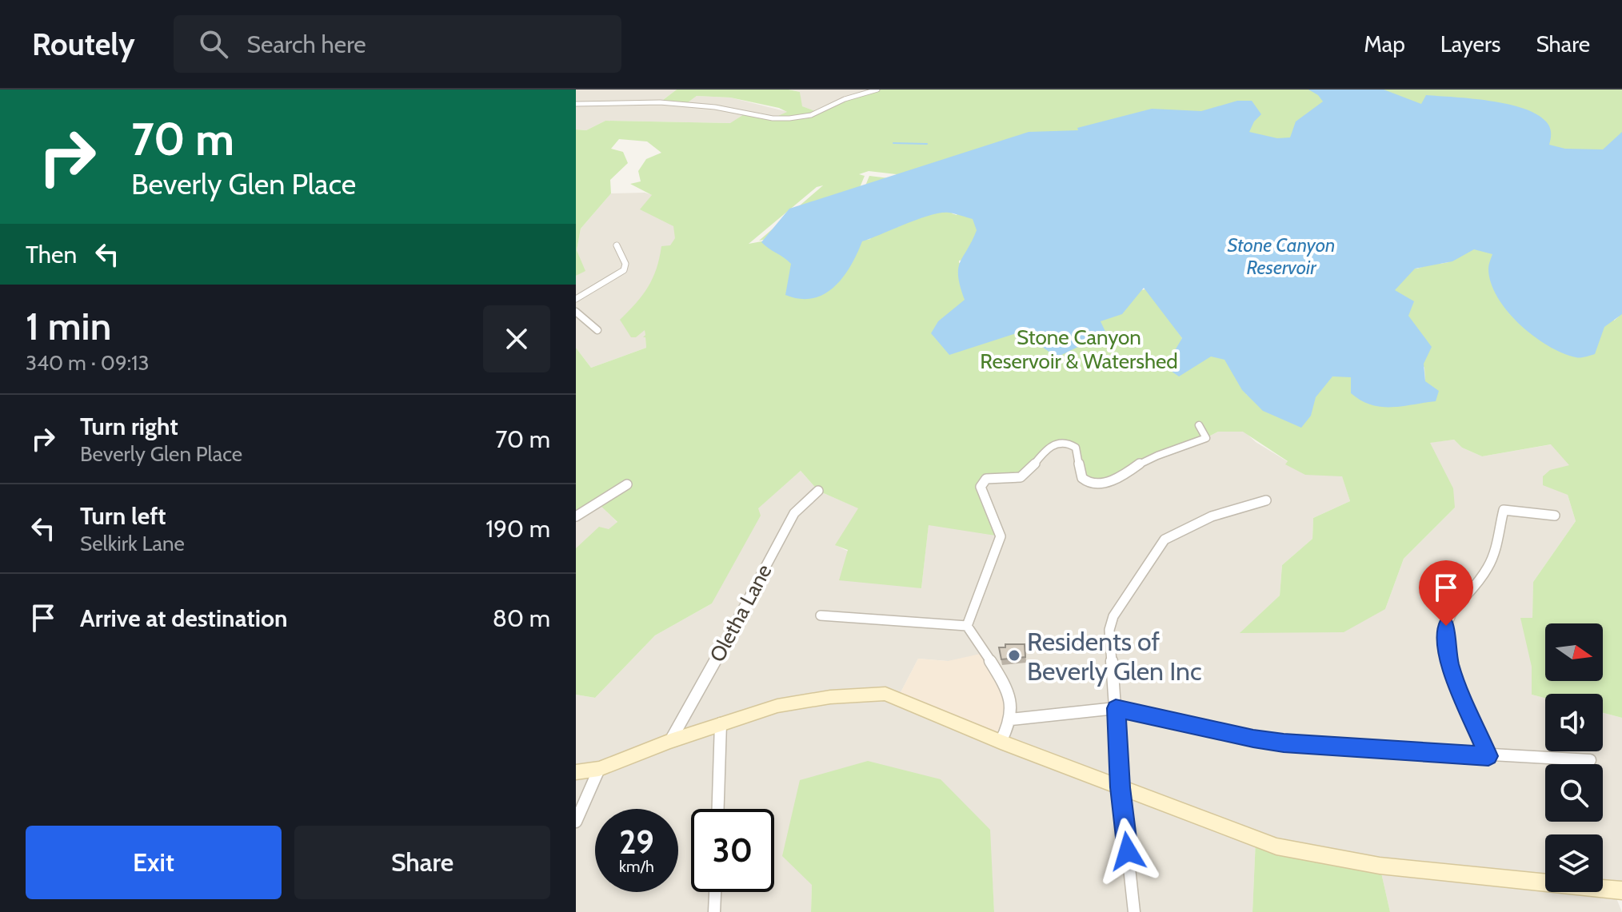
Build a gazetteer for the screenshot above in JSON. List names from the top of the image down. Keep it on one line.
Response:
{"streets":{"street":["Oletha Lane"]},"water":["Stone Canyon Reservoir"],"parks":["Stone Canyon Reservoir & Watershed"],"places":["Residents of Beverly Glen Inc"],"north":"right","page":{"header":"Routely","search":"Search here","nav":["Map","Layers","Share"],"turn":["70 m","Beverly Glen Place"],"then":"Then","heading":["1 min","340 m · 09:13"],"list":[{"name":"Turn right","note":"Beverly Glen Place","value":"70 m"},{"name":"Turn left","note":"Selkirk Lane","value":"190 m"},{"name":"Arrive at destination","value":"80 m"}],"speed":"29 km/h","limit":"30","buttons":["Exit","Share"]}}
